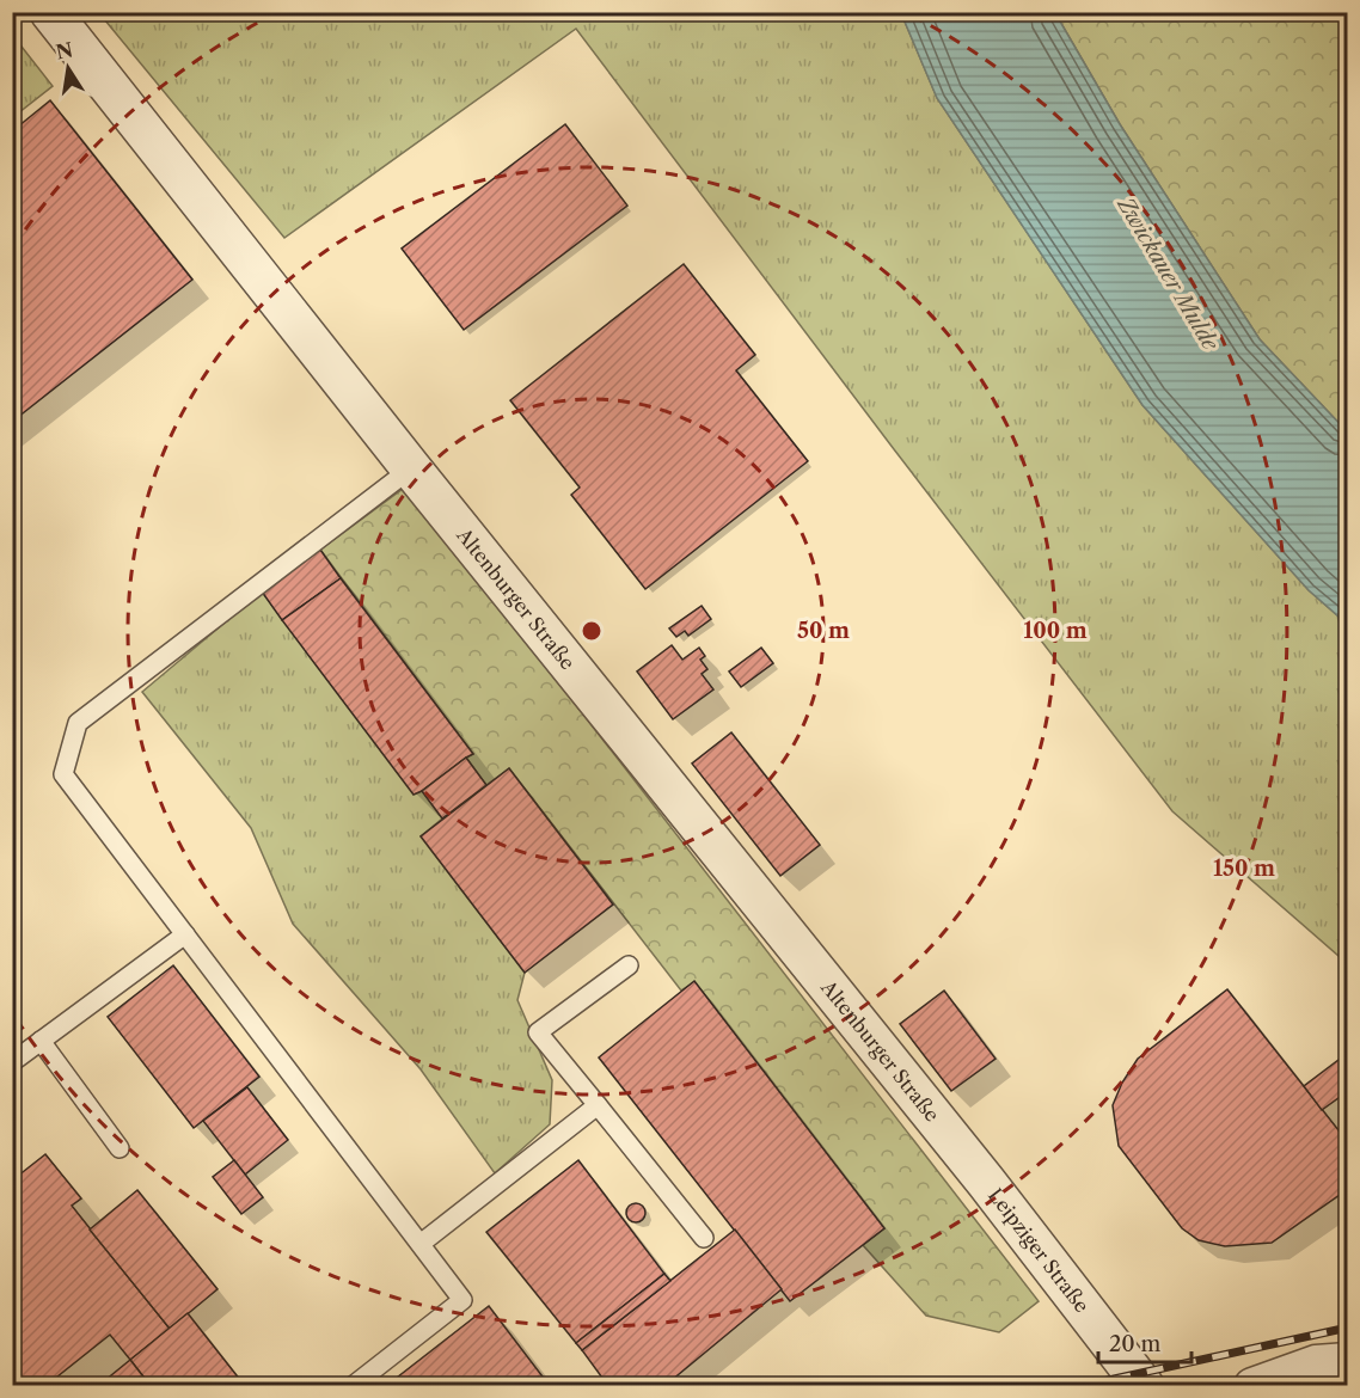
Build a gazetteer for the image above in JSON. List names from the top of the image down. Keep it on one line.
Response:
{"streets":{"street":["Altenburger Straße","Leipziger Straße"]},"crossings":[["Altenburger Straße","Leipziger Straße"]],"water":["Zwickauer Mulde"],"scale_bar":"20 m","north":"top","rings":["50 m","100 m","150 m"]}
